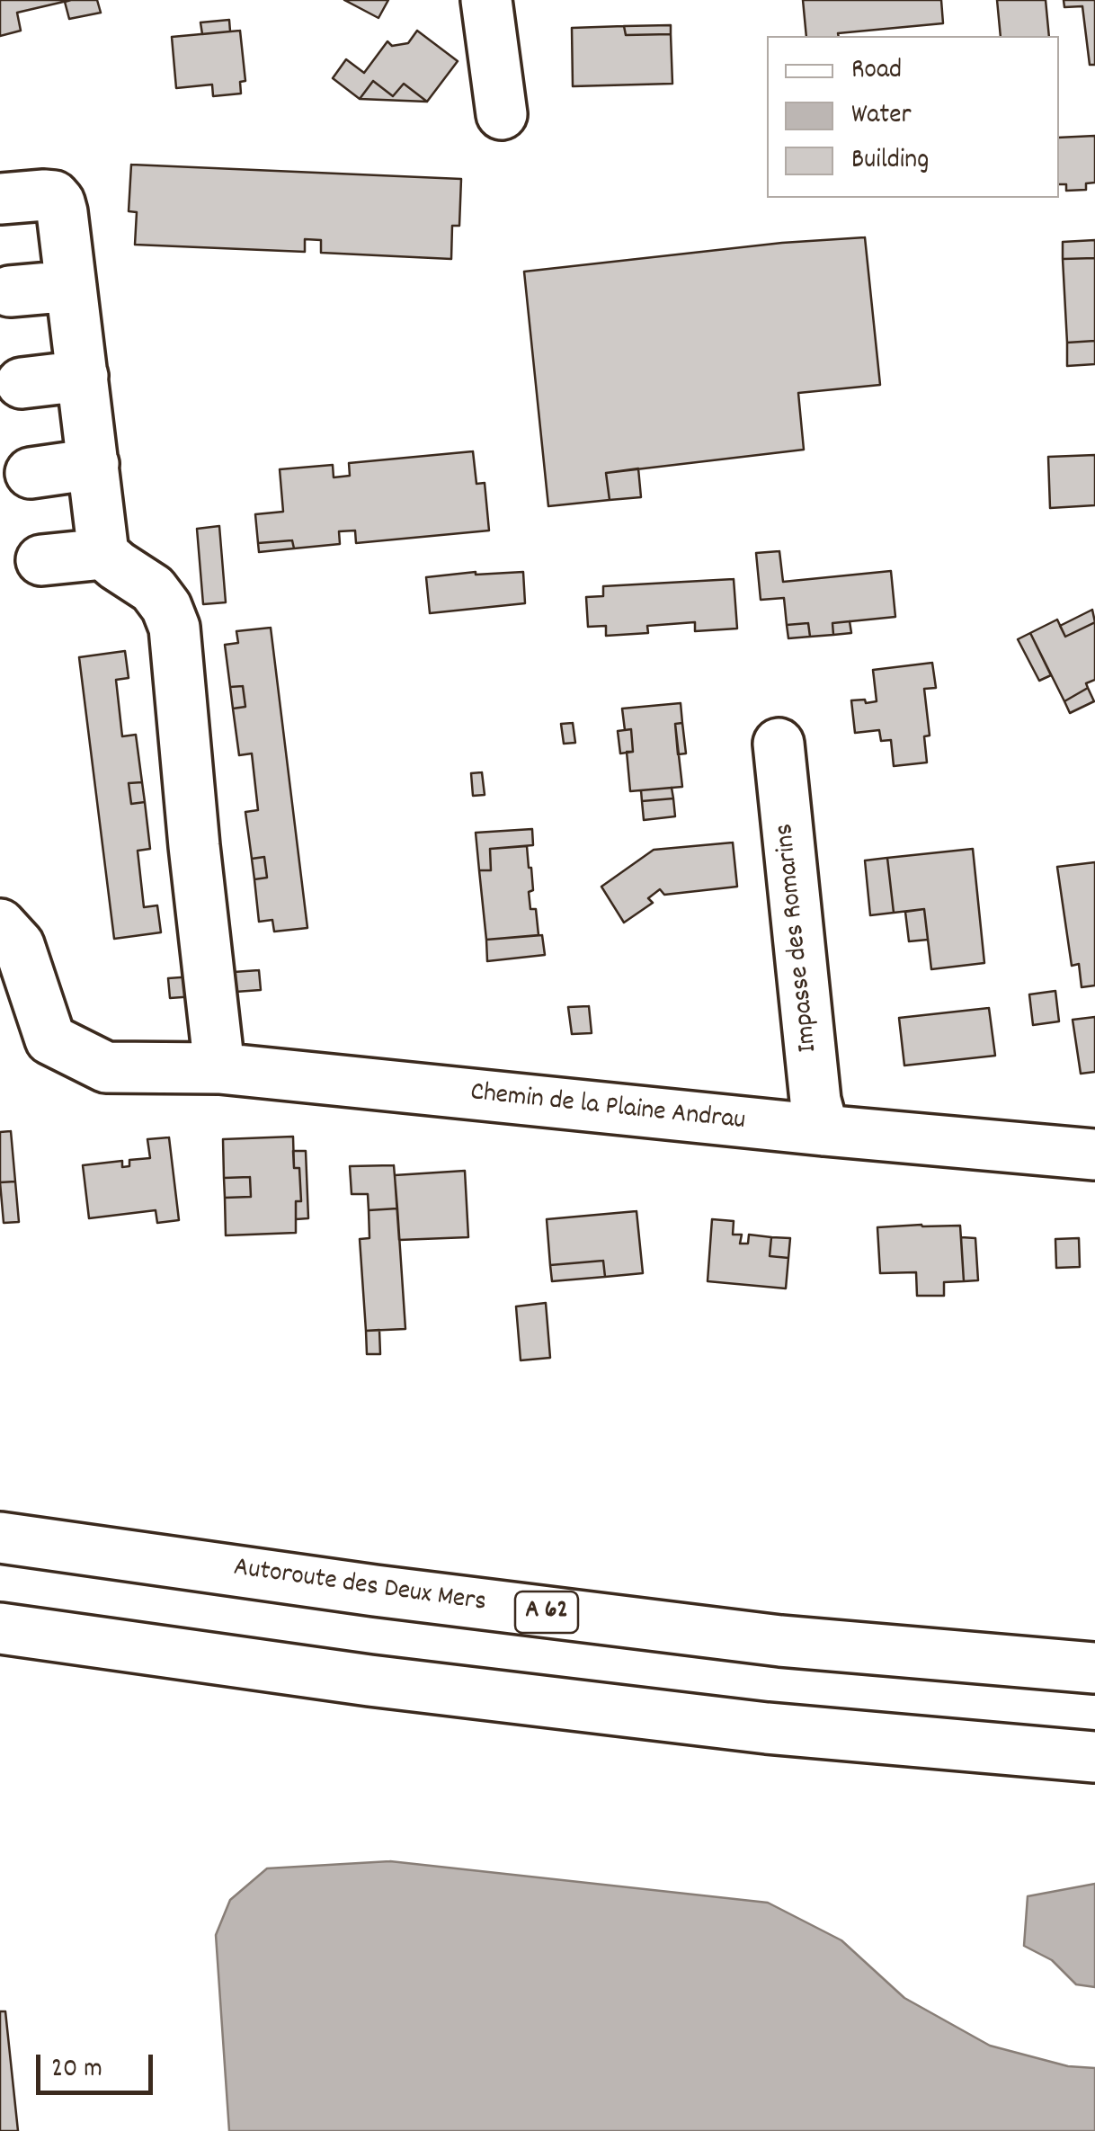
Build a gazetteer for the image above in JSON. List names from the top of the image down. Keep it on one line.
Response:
{"streets":{"main road":["Impasse des Romarins","Chemin de la Plaine Andrau","Autoroute des Deux Mers","A 62"]},"crossings":[["Impasse des Romarins","Chemin de la Plaine Andrau"]],"legend":["Road","Water","Building"],"scale_bar":"20 m"}
